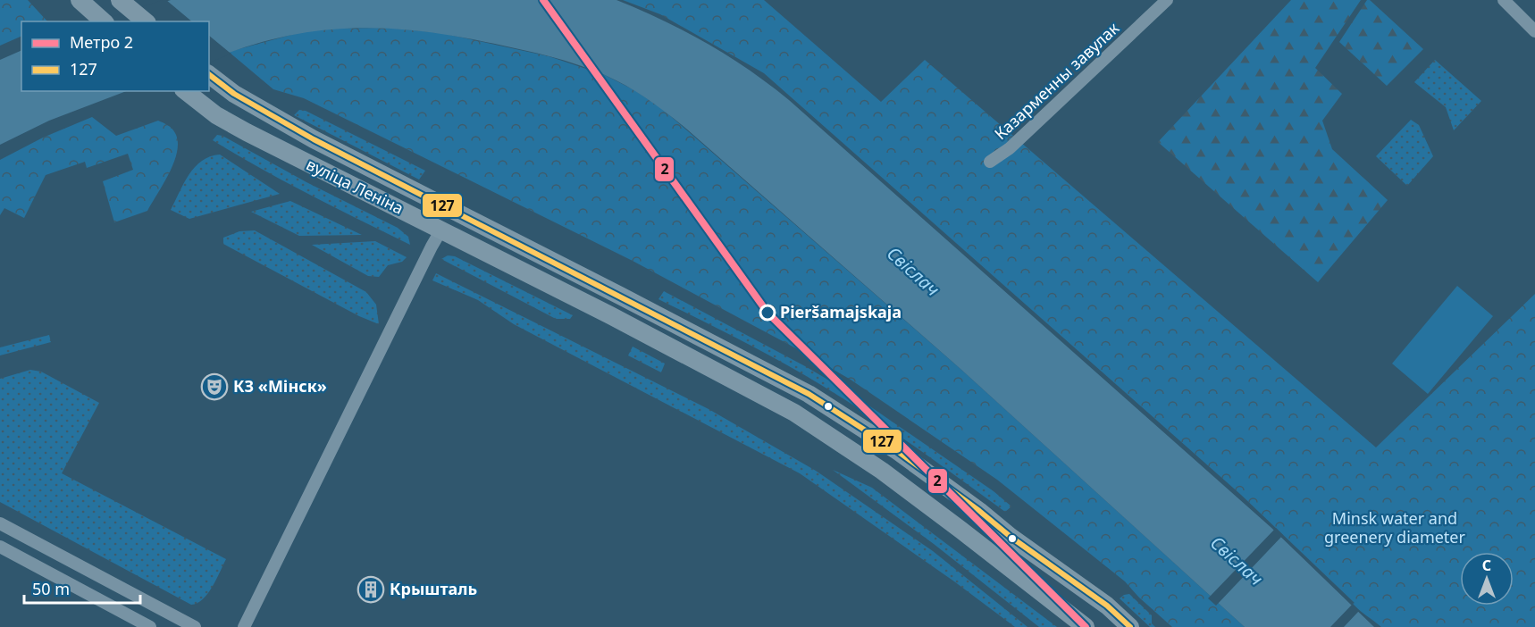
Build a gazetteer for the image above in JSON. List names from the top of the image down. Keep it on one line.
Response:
{"streets":{"main road":["вуліца Леніна"],"street":["Казарменны завулак"]},"water":["Свіслач"],"parks":["Minsk water and greenery diameter"],"places":{"other":["Pieršamajskaja"],"theatre":["КЗ «Мінск»"],"building":["Крышталь"]},"lines":["metro line 2","transit line 127"],"legend":["Метро 2","127"],"scale_bar":"50 m","north":"top"}
